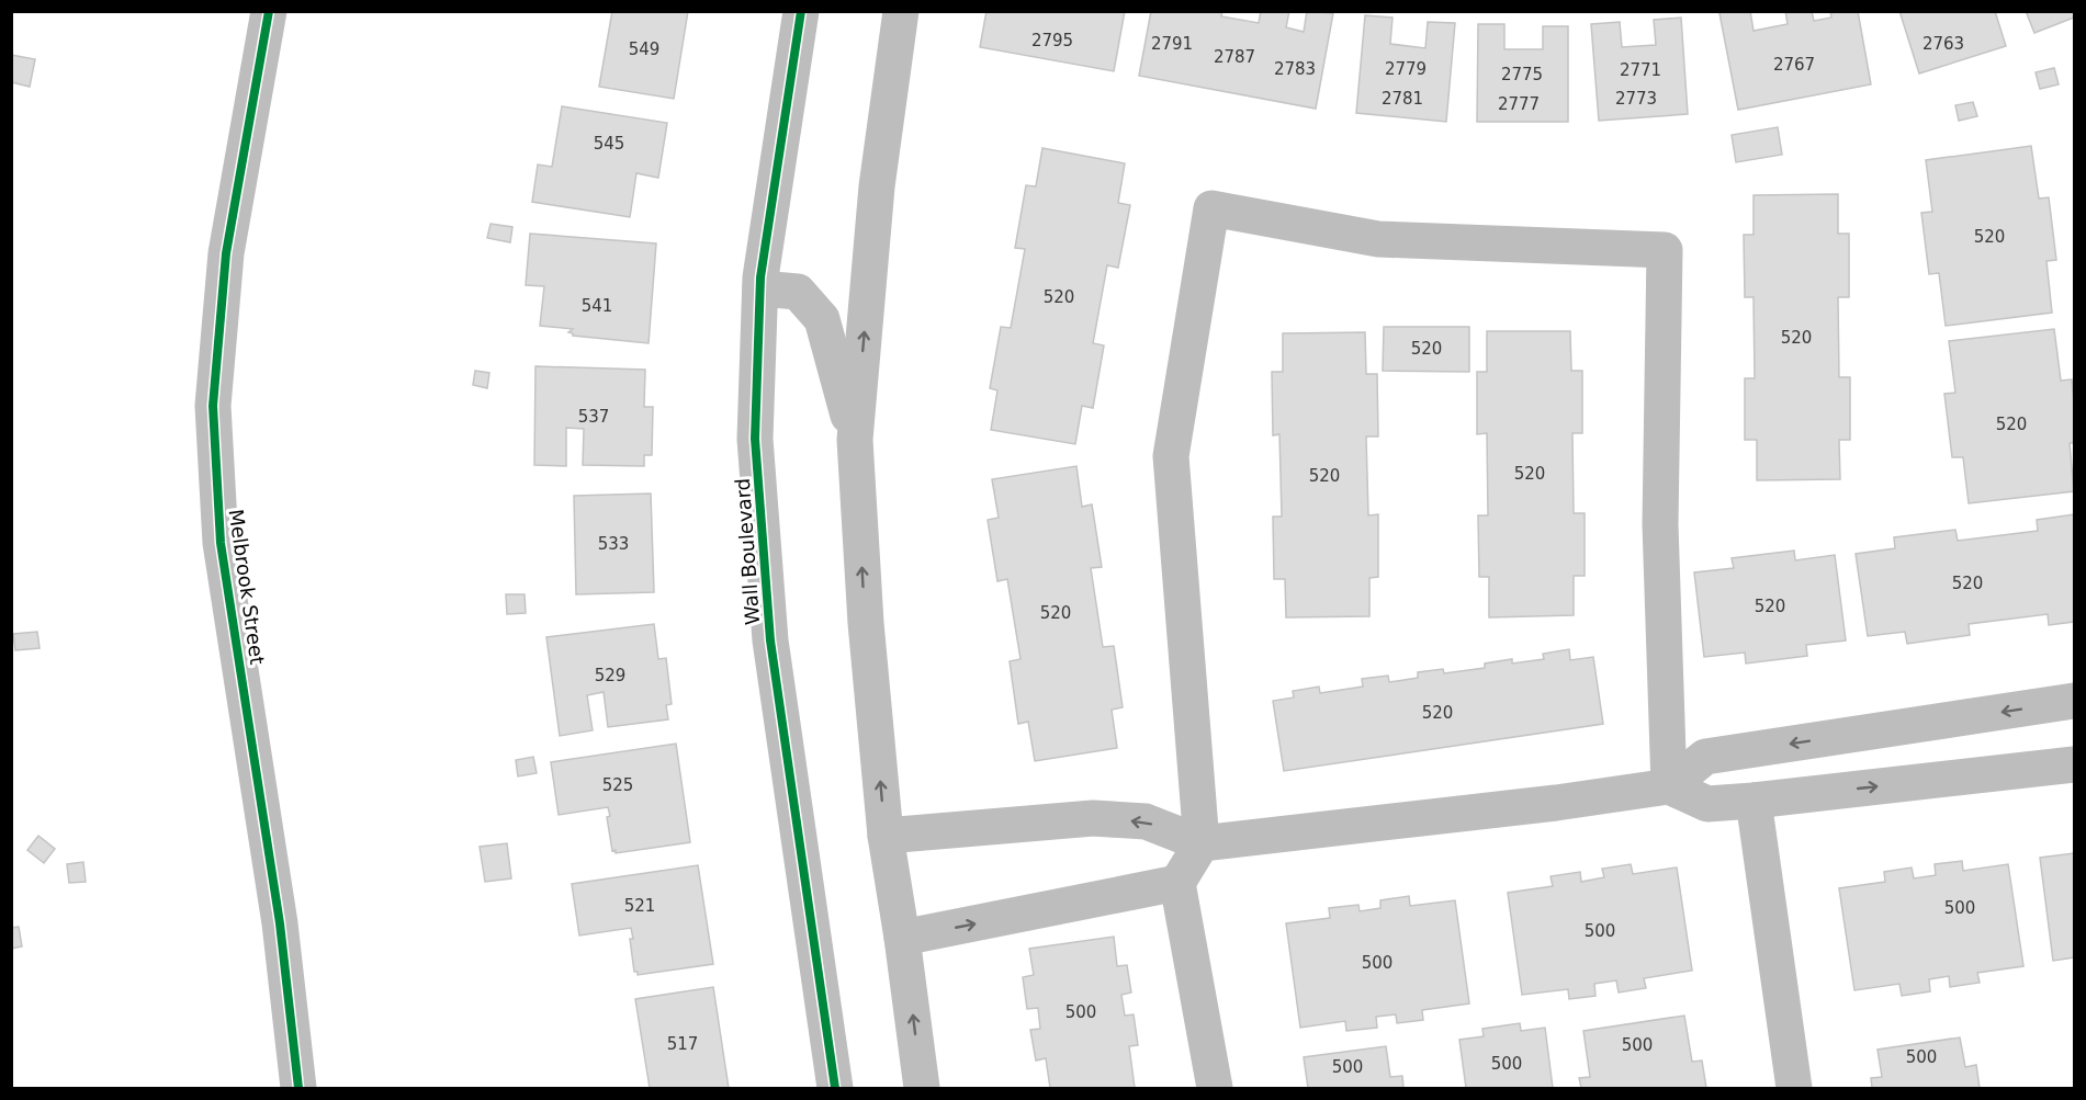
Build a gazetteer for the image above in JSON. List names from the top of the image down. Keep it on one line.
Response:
{"streets":{"street":["Wall Boulevard","Melbrook Street"]},"house_numbers":["2795","2791","2763","549","2787","2767","2783","2779","2771","2775","2781","2773","2777","545","520","520","541","520","520","537","520","520","520","533","520","520","520","529","520","525","521","500","500","500","500","517","500","500","500","500"]}
